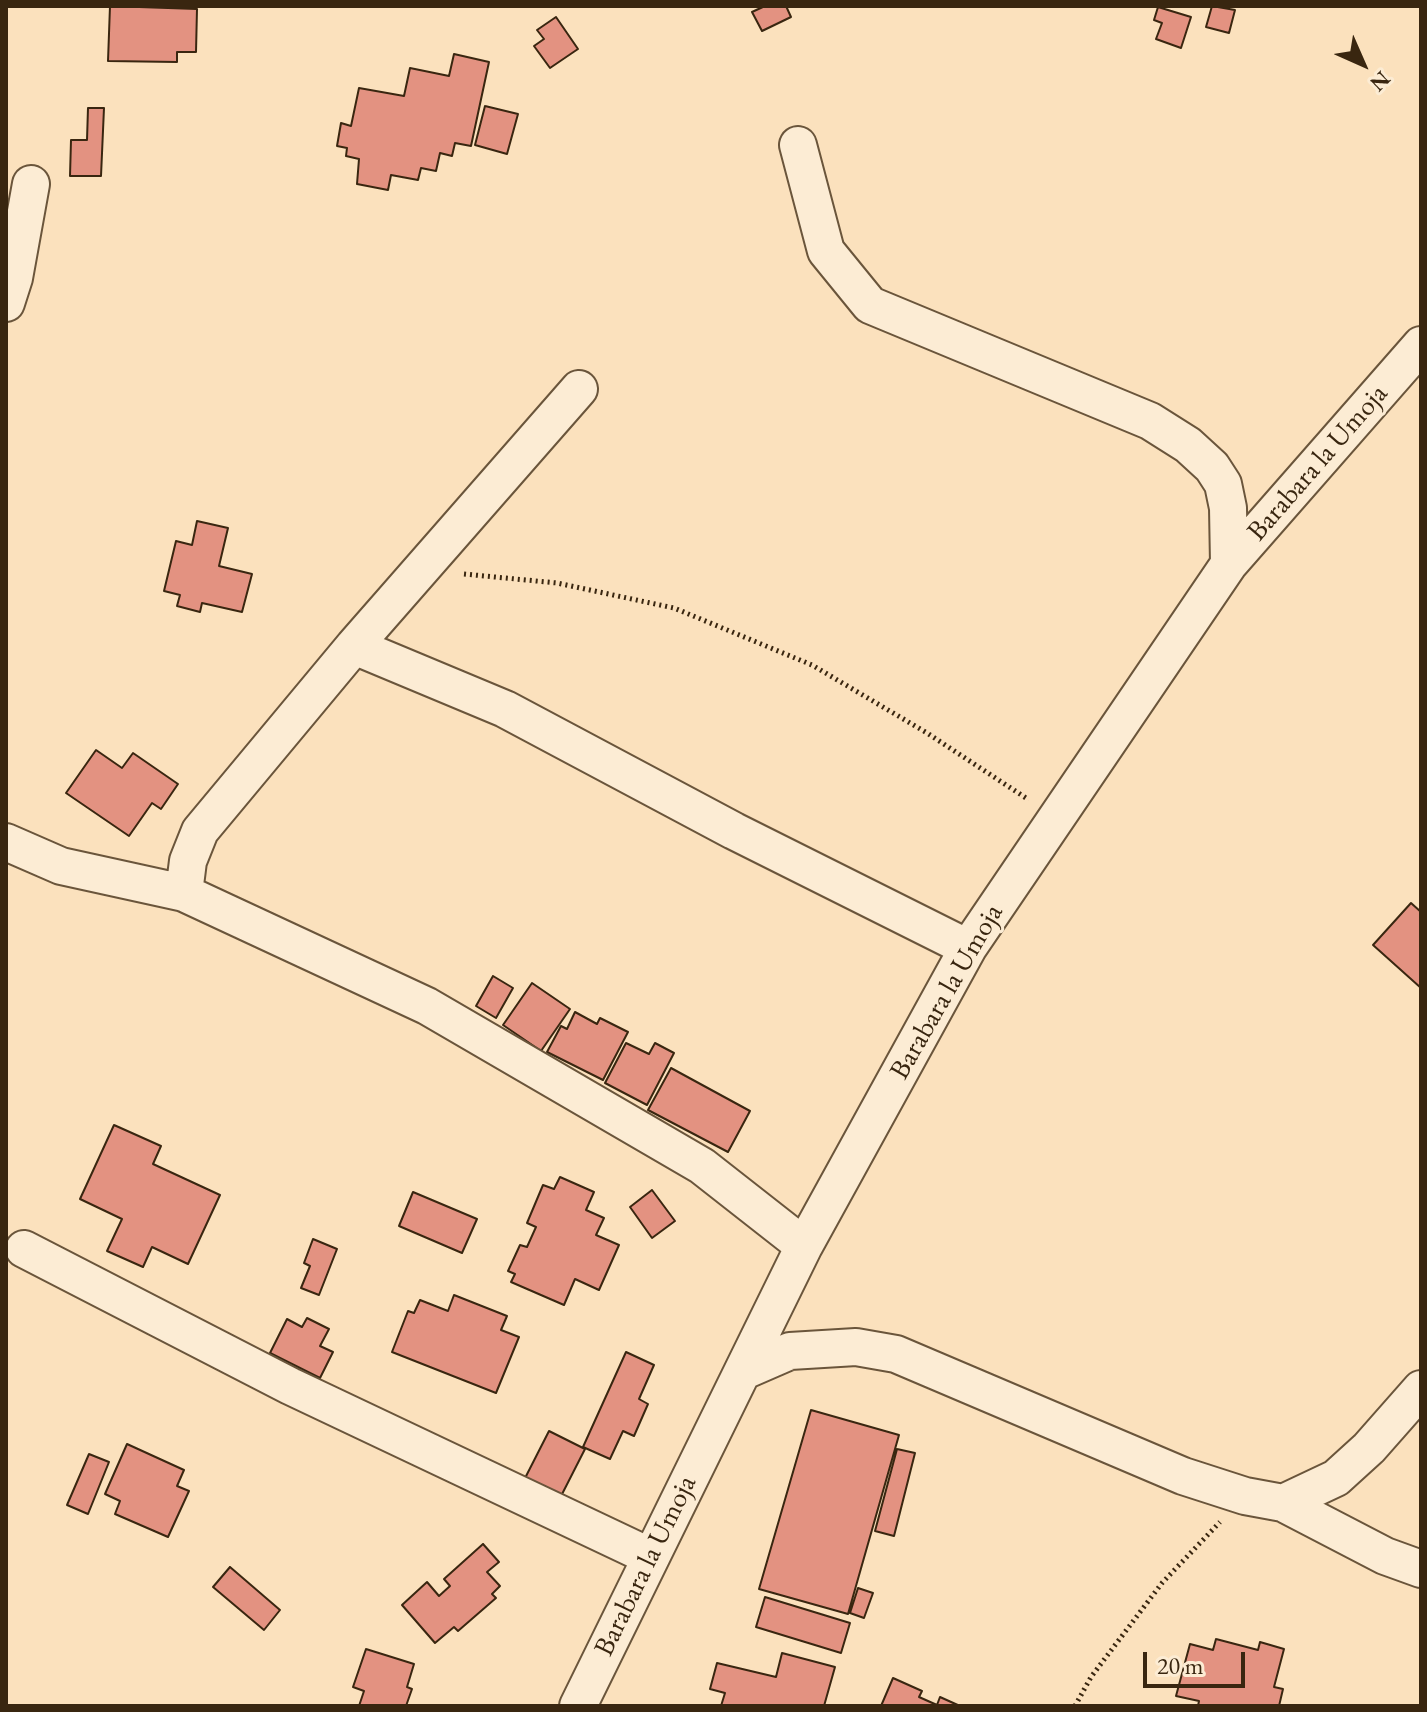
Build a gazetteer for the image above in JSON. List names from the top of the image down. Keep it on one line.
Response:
{"streets":{"street":["Barabara la Umoja"]},"scale_bar":"20 m","north":"bottom right"}
